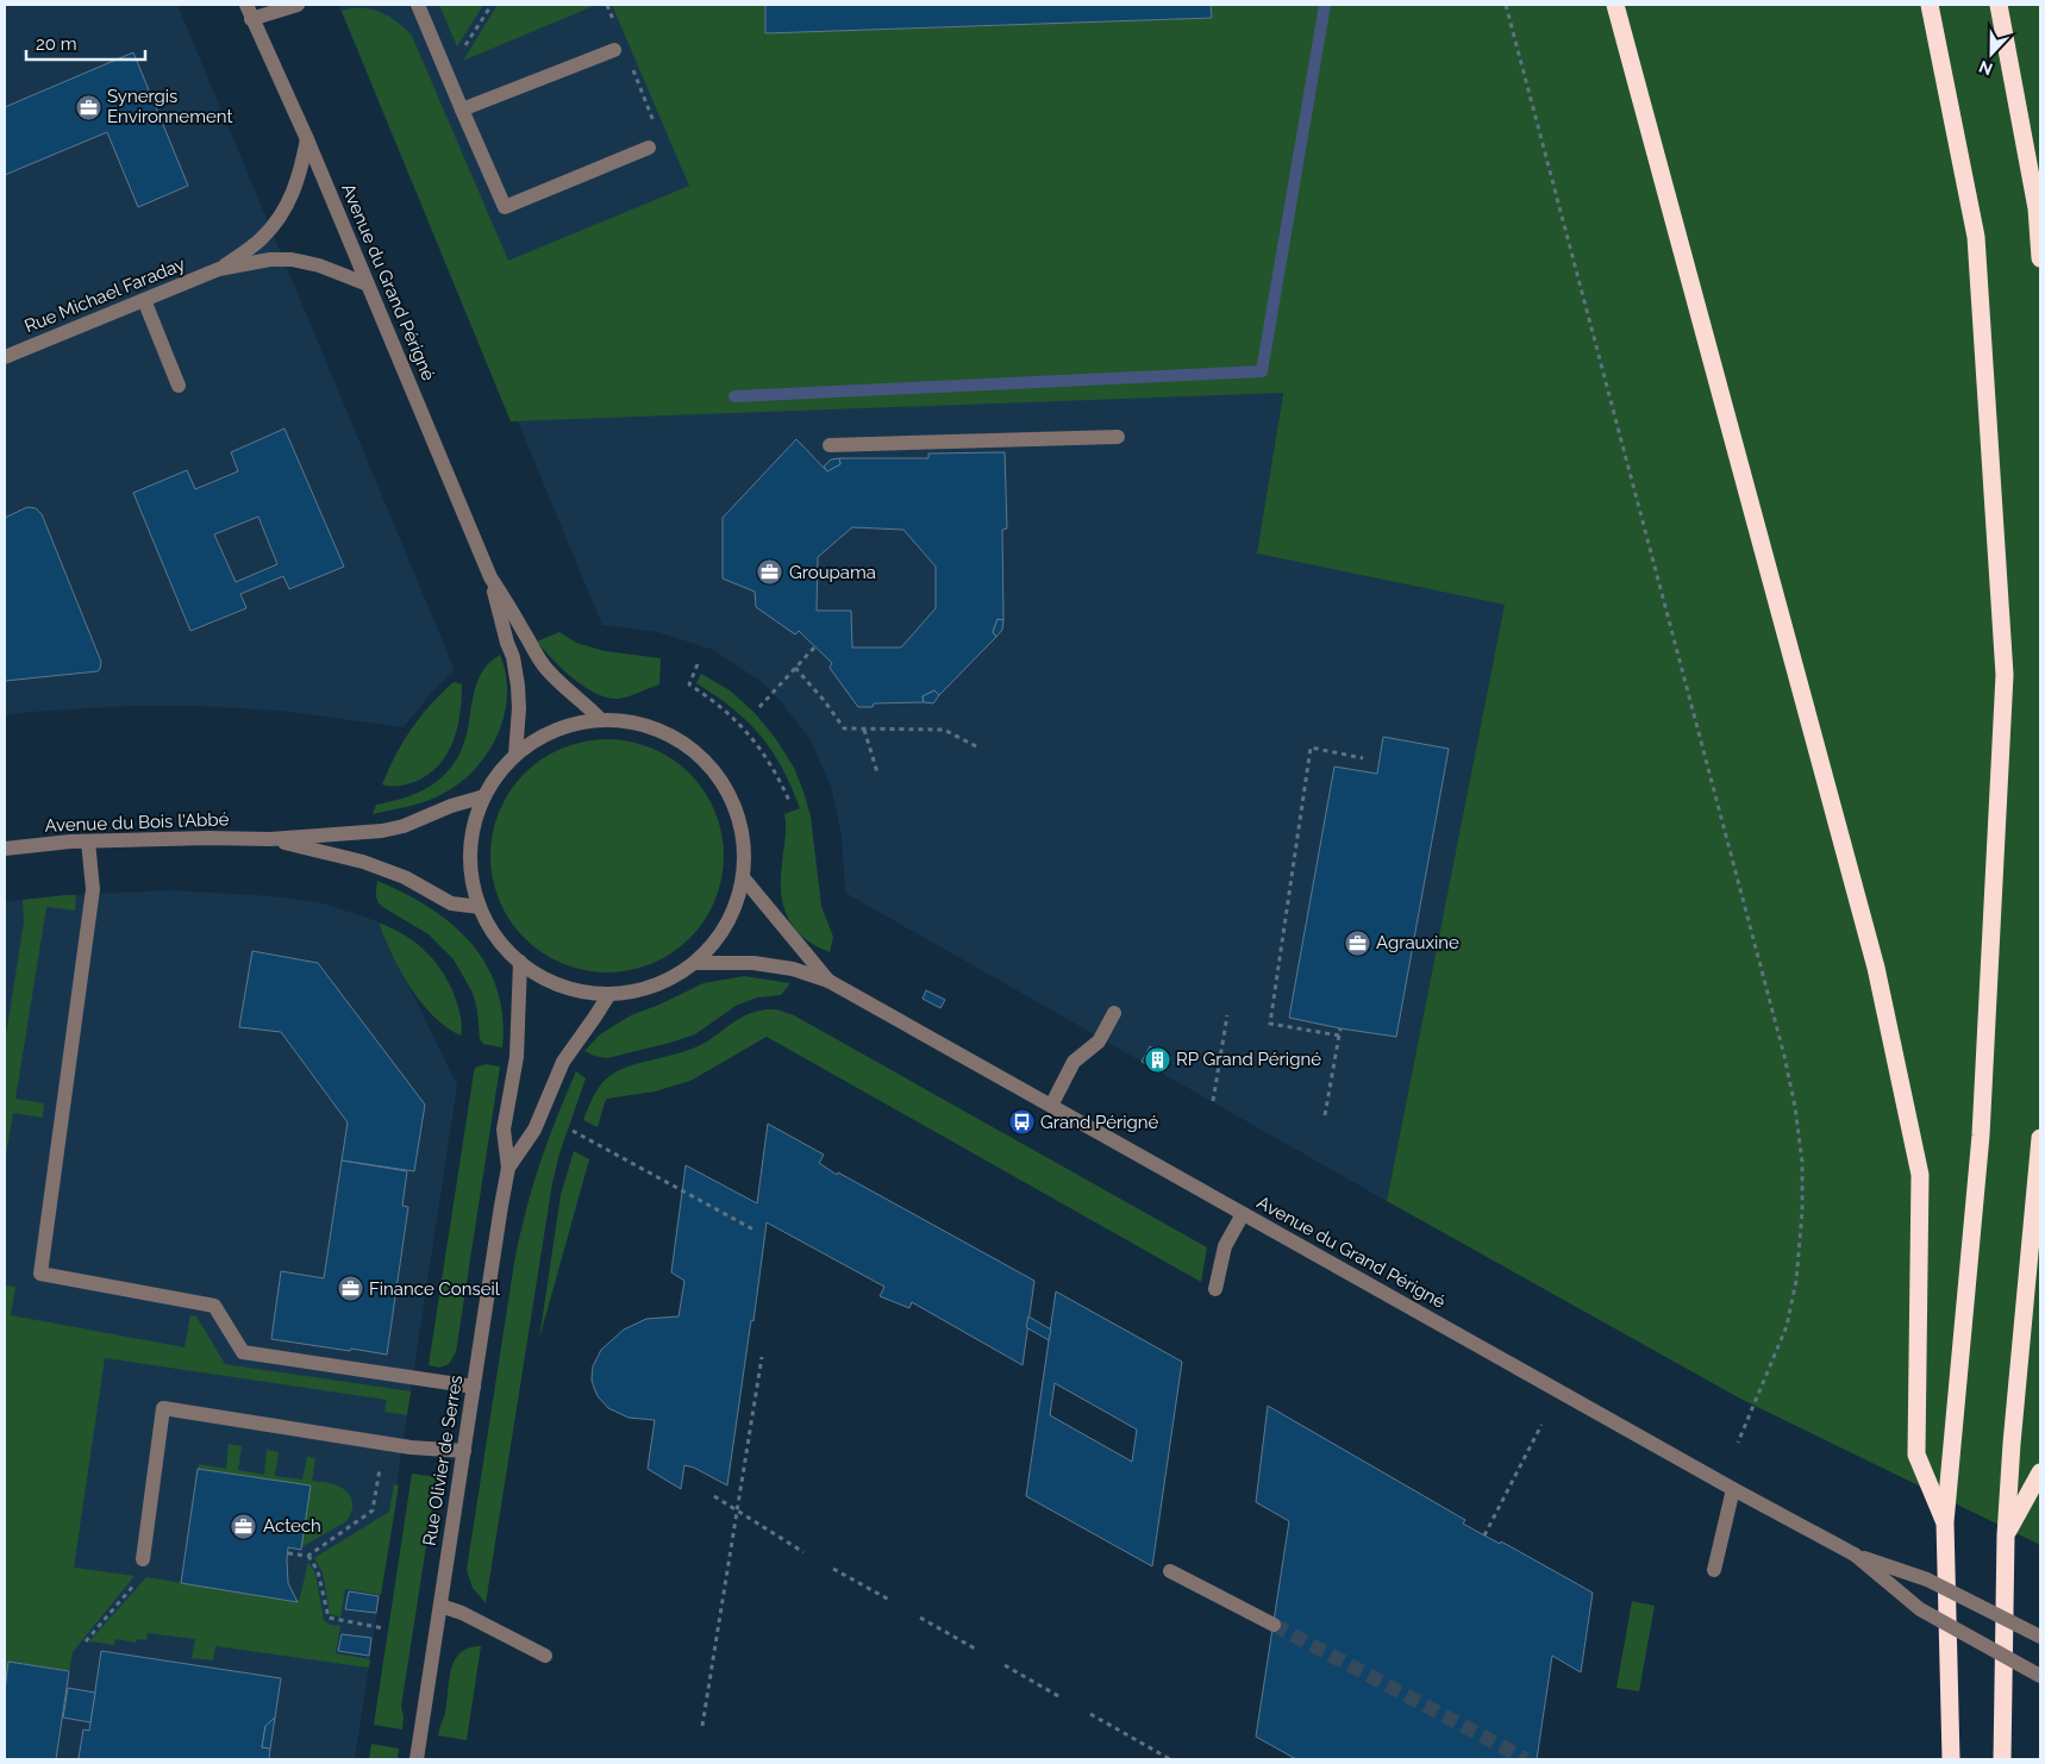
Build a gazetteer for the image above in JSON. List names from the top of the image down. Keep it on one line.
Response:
{"streets":{"street":["Avenue du Grand Périgné","Rue Michael Faraday","Avenue du Bois l'Abbé","Rue Olivier de Serres"]},"crossings":[["Avenue du Grand Périgné","Rue Michael Faraday"]],"places":{"office":["Synergis Environnement","Groupama","Agrauxine","Finance Conseil","Actech"],"building":["RP Grand Périgné"],"bus stop":["Grand Périgné"]},"scale_bar":"20 m","north":"bottom"}
